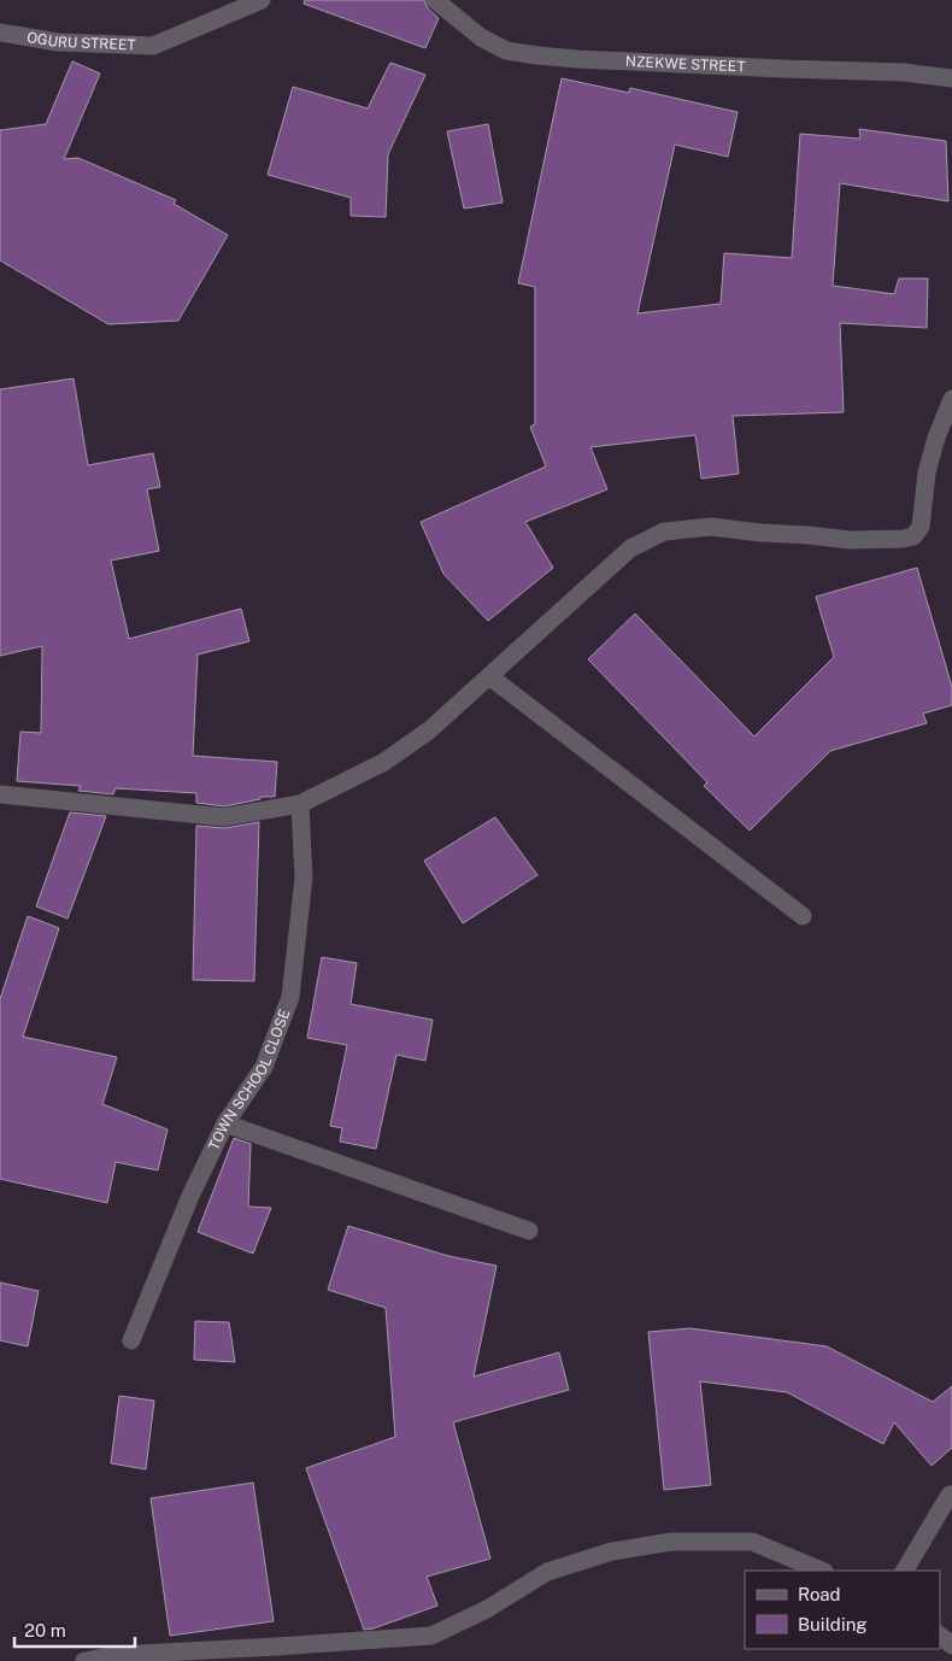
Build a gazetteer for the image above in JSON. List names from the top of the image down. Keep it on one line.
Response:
{"streets":{"street":["OGURU STREET","NZEKWE STREET","TOWN SCHOOL CLOSE"]},"legend":["Road","Building"],"scale_bar":"20 m"}
